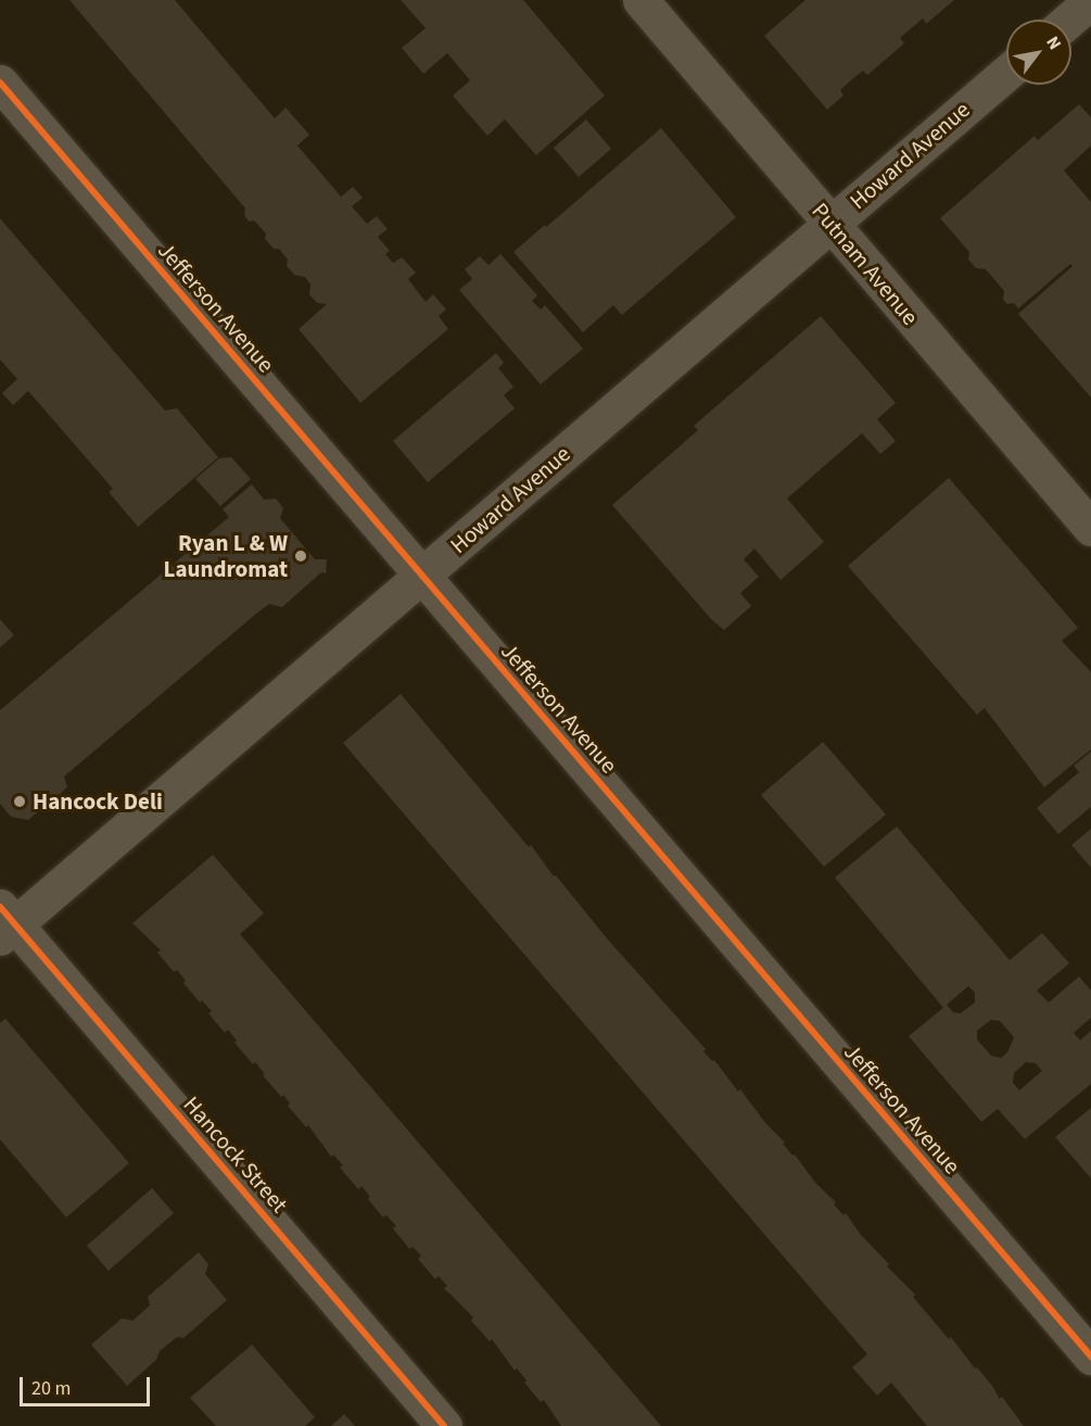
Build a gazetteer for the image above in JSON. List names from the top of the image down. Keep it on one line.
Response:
{"streets":{"street":["Howard Avenue","Putnam Avenue","Jefferson Avenue","Hancock Street"]},"crossings":[["Howard Avenue","Putnam Avenue"],["Howard Avenue","Jefferson Avenue"],["Howard Avenue","Hancock Street"]],"places":["Ryan L & W Laundromat","Hancock Deli"],"scale_bar":"20 m","north":"top right"}
